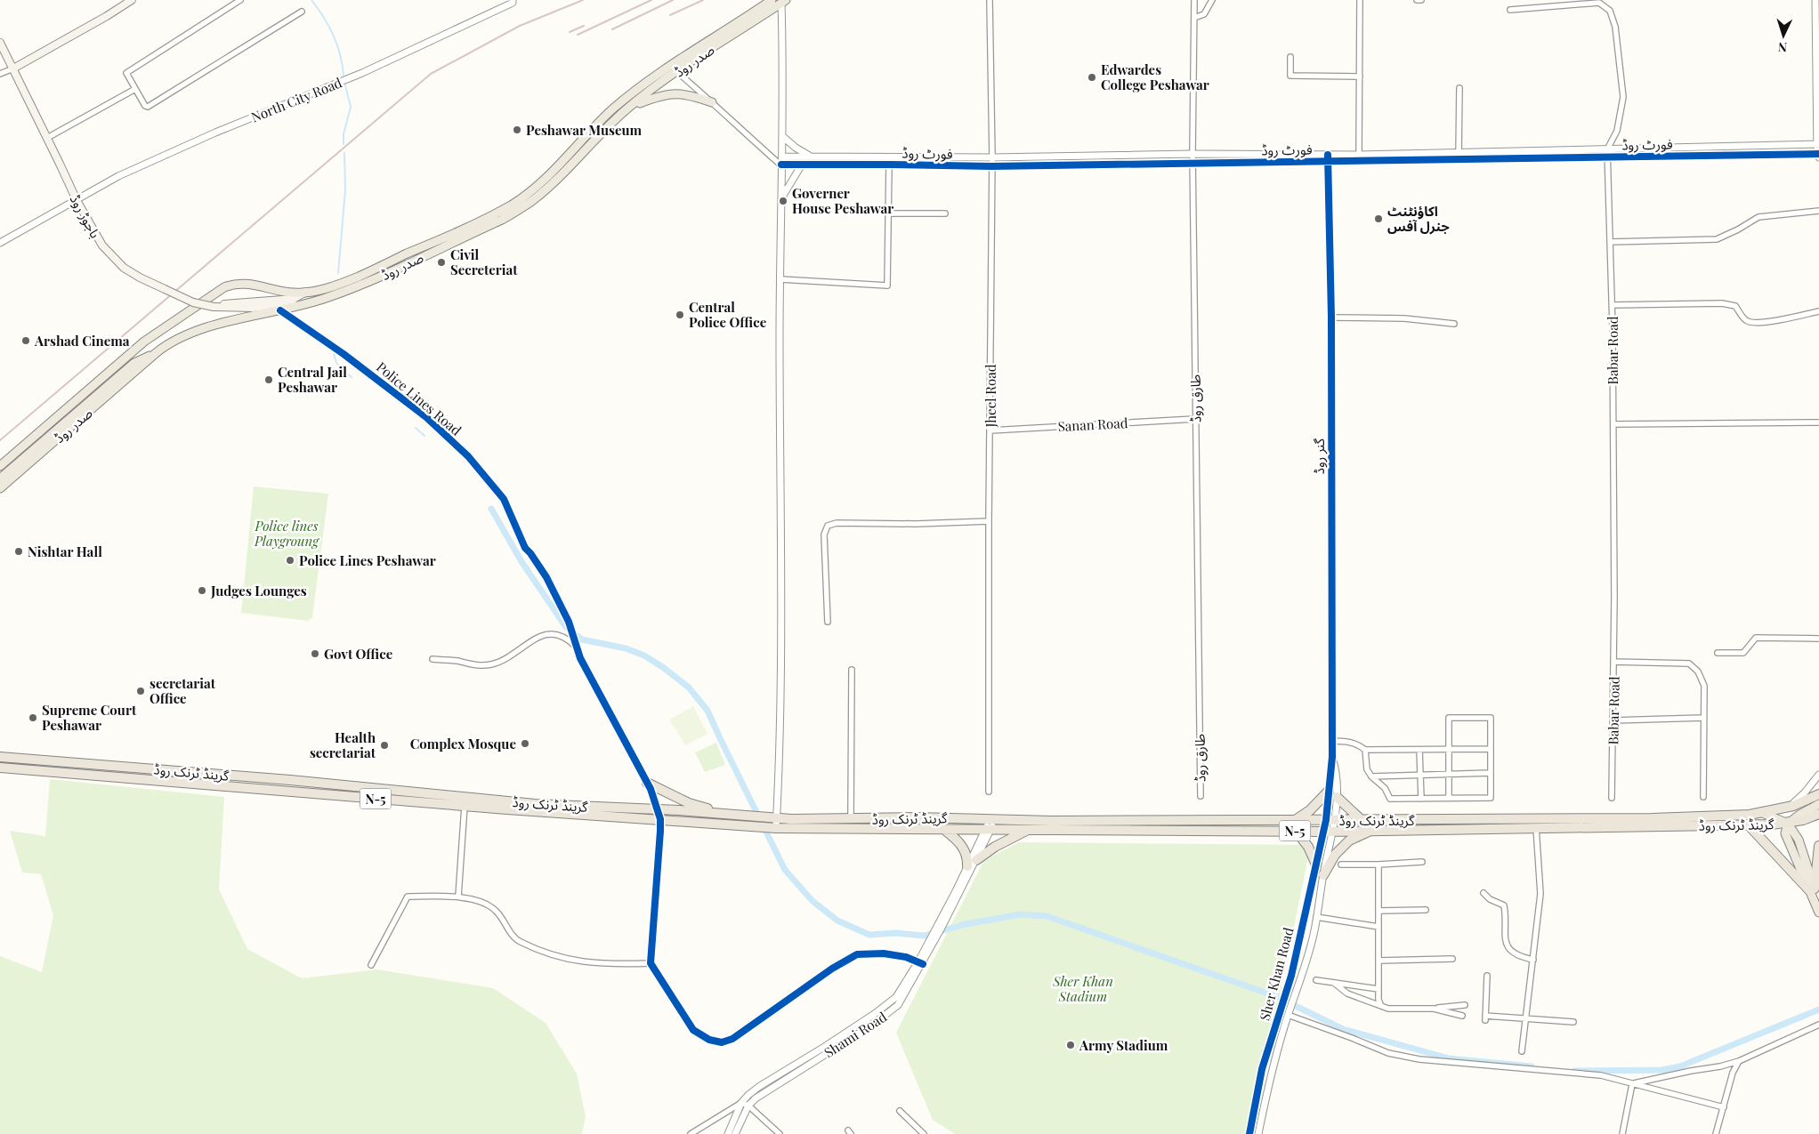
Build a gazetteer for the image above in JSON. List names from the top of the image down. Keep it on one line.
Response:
{"streets":{"highway":["گرینڈ ٹرنک روڈ","N-5"],"main road":["صدر روڈ","باجوڑ روڈ"],"street":["North City Road","فورٹ روڈ","Babar Road","Jheel Road","Police Lines Road","طارق روڈ","Sanan Road","گنر روڈ","Sher Khan Road","Shami Road"]},"crossings":[["صدر روڈ","باجوڑ روڈ"],["صدر روڈ","Police Lines Road"],["North City Road","باجوڑ روڈ"],["فورٹ روڈ","Babar Road"],["فورٹ روڈ","Jheel Road"],["فورٹ روڈ","طارق روڈ"],["فورٹ روڈ","گنر روڈ"],["Jheel Road","Sanan Road"],["Police Lines Road","گرینڈ ٹرنک روڈ"],["طارق روڈ","Sanan Road"],["گرینڈ ٹرنک روڈ","Sher Khan Road"],["گرینڈ ٹرنک روڈ","Shami Road"]],"parks":["Police lines Playgroung","Sher Khan Stadium"],"places":["Edwardes College Peshawar","Peshawar Museum","Governer House Peshawar","اکاؤنٹنٹ جنرل آفس","Civil Secreteriat","Central Police Office","Arshad Cinema","Central Jail Peshawar","Nishtar Hall","Police Lines Peshawar","Judges Lounges","Govt Office","secretariat Office","Supreme Court Peshawar","Complex Mosque","Health secretariat","Army Stadium"],"north":"bottom"}
